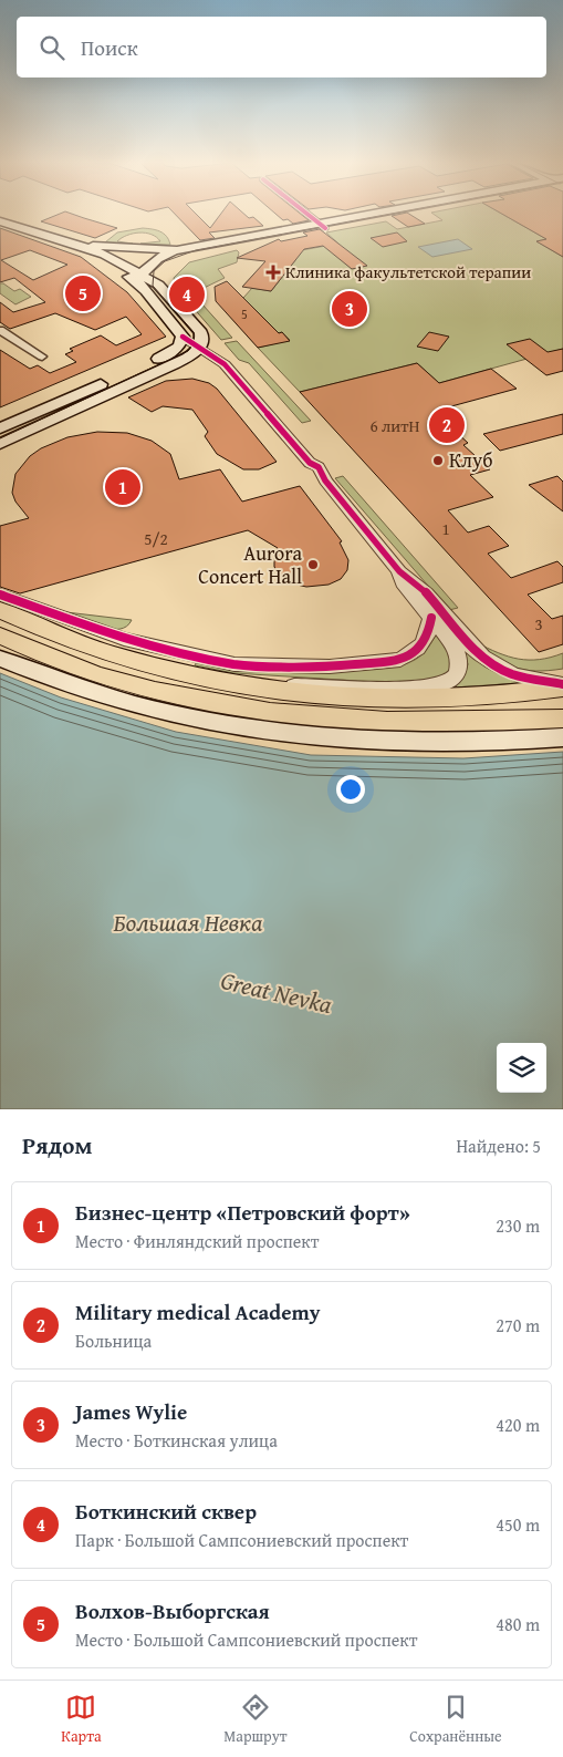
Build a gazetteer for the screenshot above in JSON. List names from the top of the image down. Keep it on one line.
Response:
{"water":["Большая Невка","Great Nevka"],"places":{"health":["Клиника факультетской терапии"],"other":["Клуб","Aurora Concert Hall"]},"house_numbers":["5","6 литН","1","5/2","3"],"page":{"search":"Поиск","pins":["5","4","3","2","1"],"heading":["Рядом","Найдено: 5"],"list":[{"mark":"1","name":"Бизнес-центр «Петровский форт»","note":"Место · Финляндский проспект","value":"230 m"},{"mark":"2","name":"Military medical Academy","note":"Больница","value":"270 m"},{"mark":"3","name":"James Wylie","note":"Место · Боткинская улица","value":"420 m"},{"mark":"4","name":"Боткинский сквер","note":"Парк · Большой Сампсониевский проспект","value":"450 m"},{"mark":"5","name":"Волхов-Выборгская","note":"Место · Большой Сампсониевский проспект","value":"480 m"}],"nav":["Карта","Маршрут","Сохранённые"]}}
